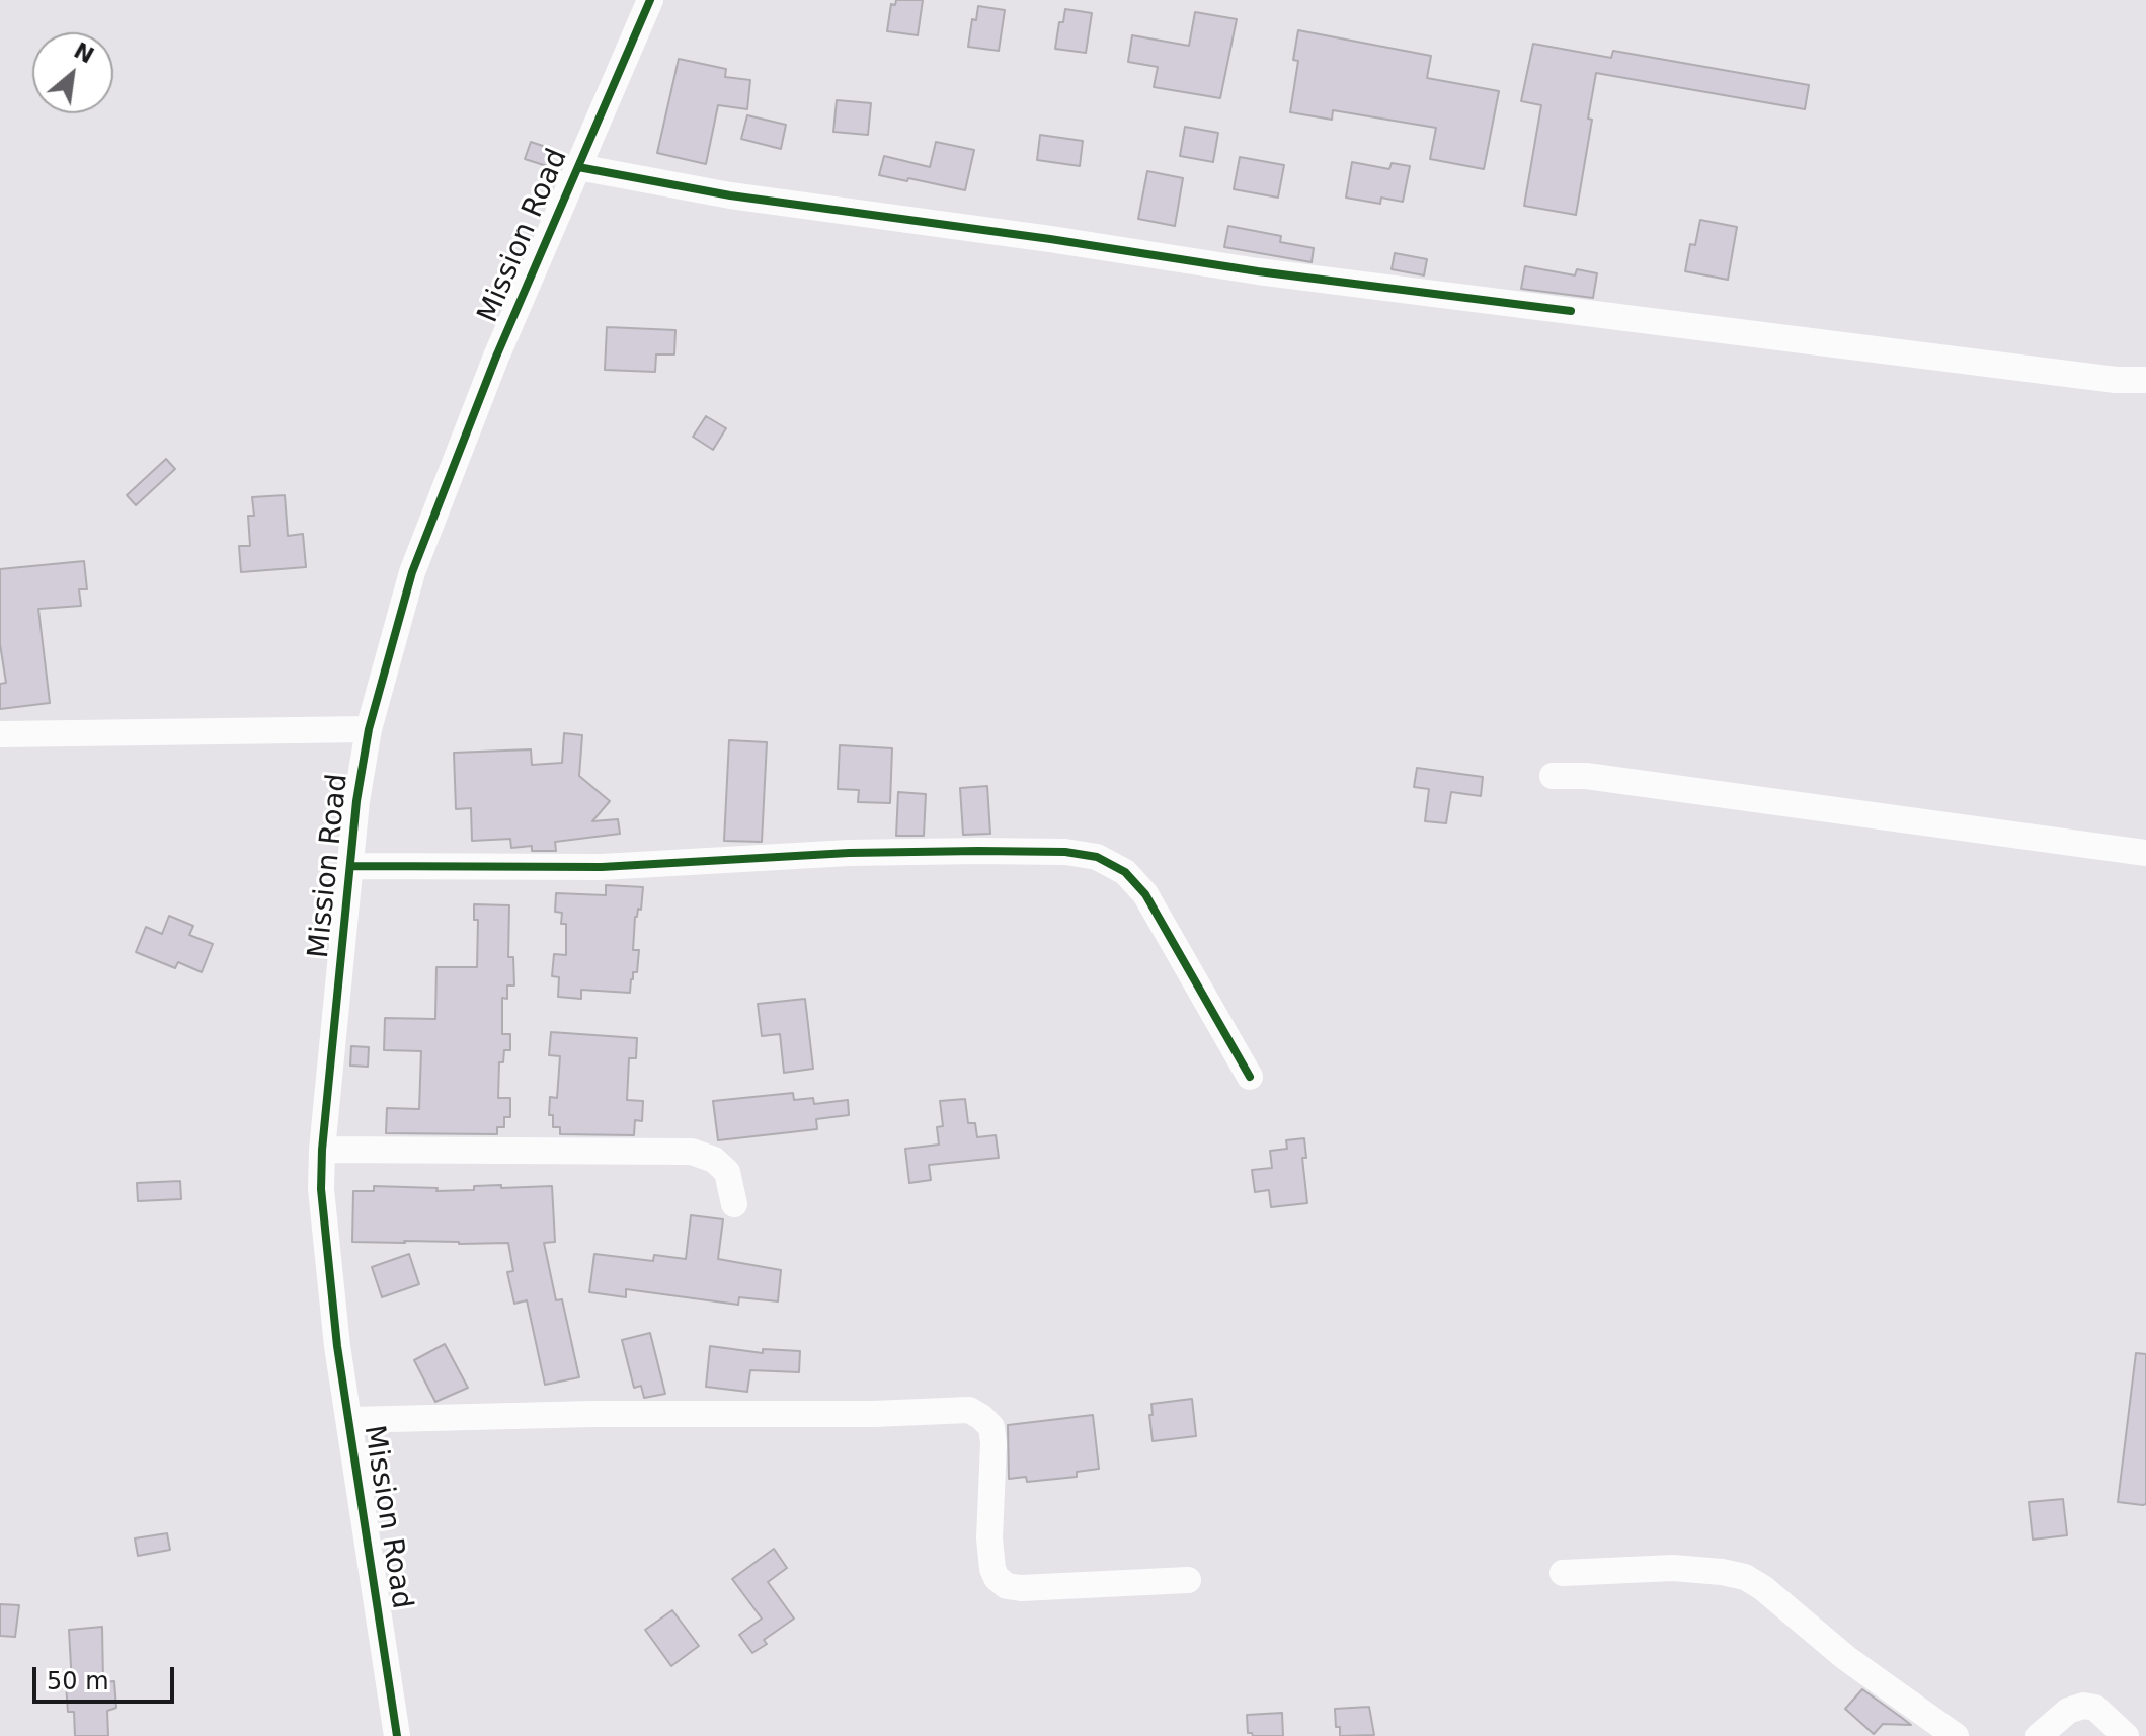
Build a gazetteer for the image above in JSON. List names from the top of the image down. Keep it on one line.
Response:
{"streets":{"street":["Mission Road"]},"scale_bar":"50 m","north":"top right"}
